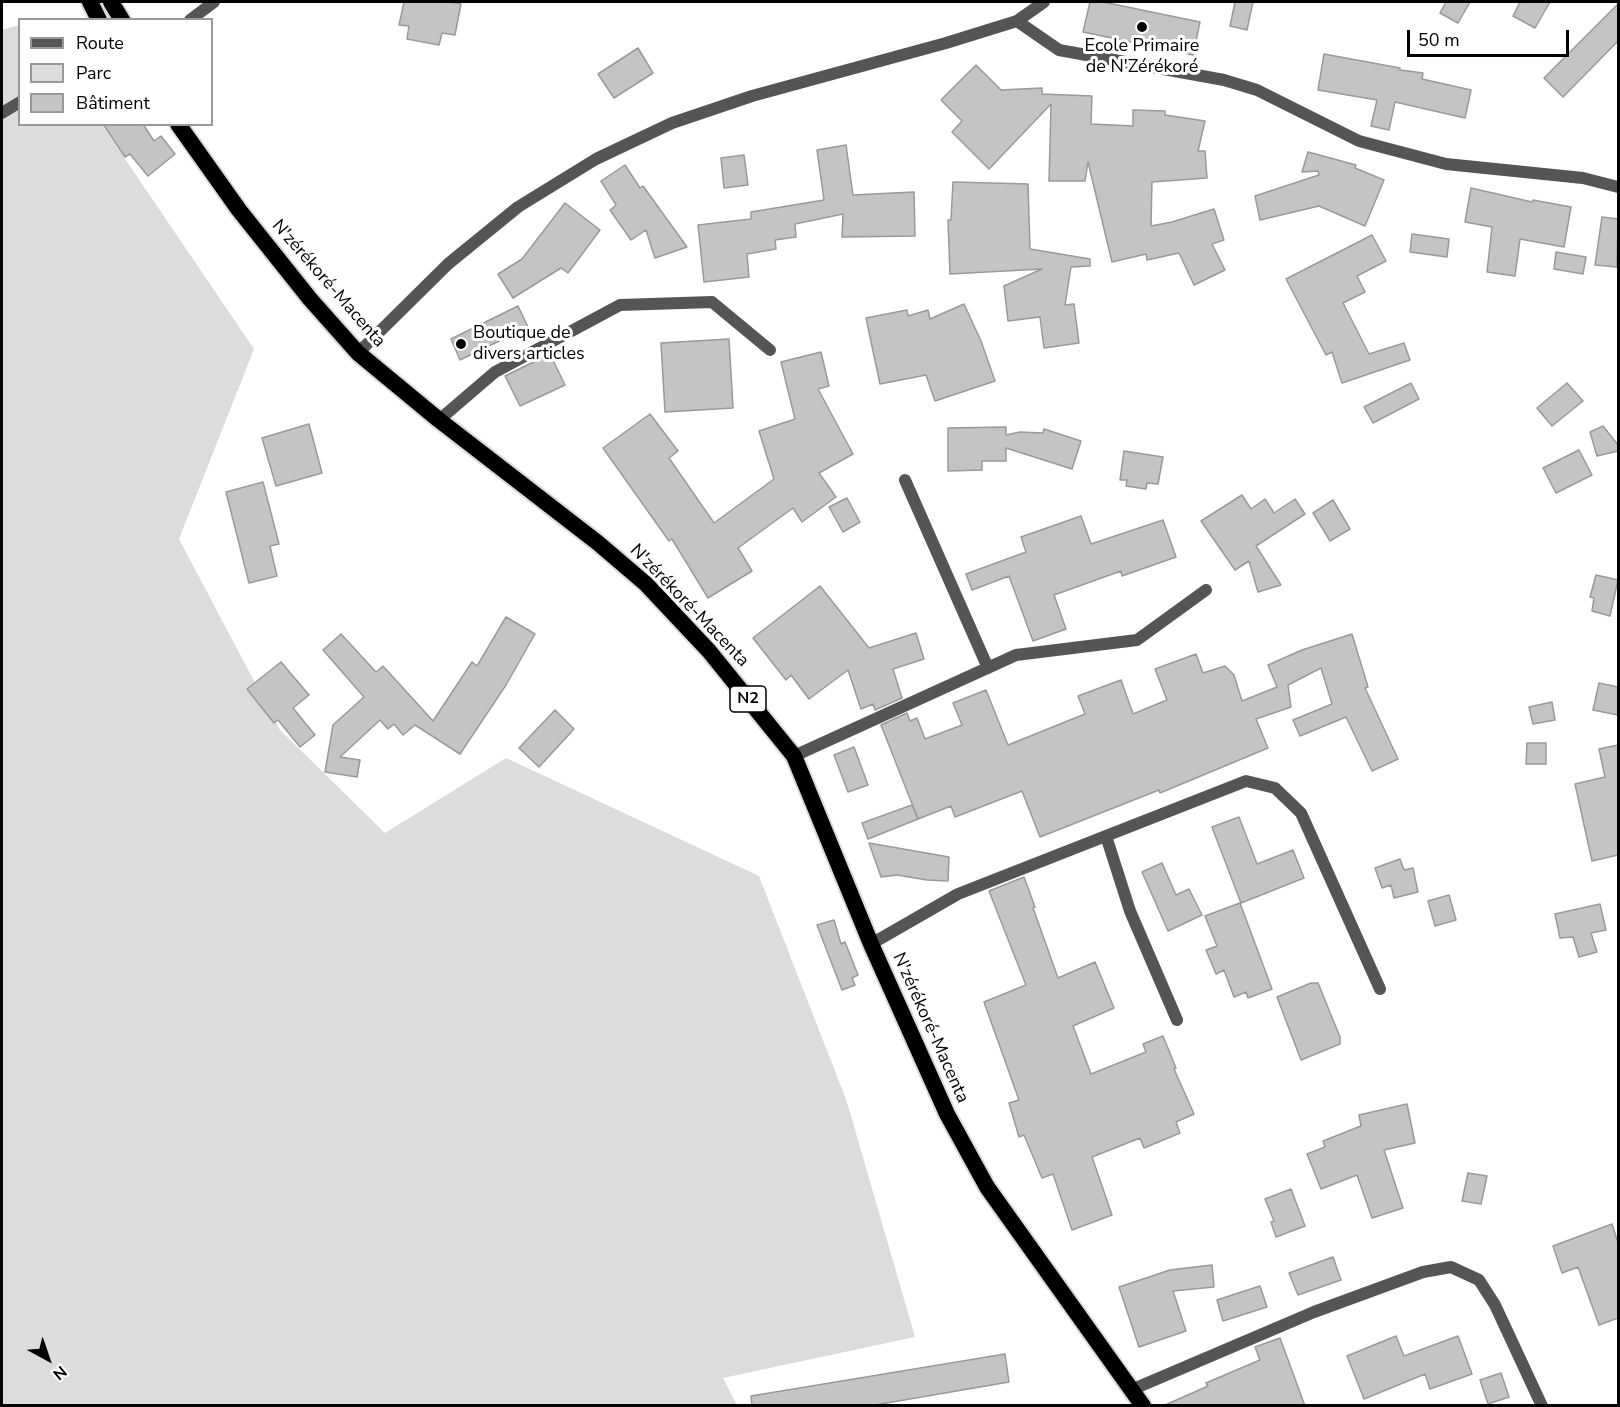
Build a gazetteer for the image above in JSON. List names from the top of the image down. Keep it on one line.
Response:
{"streets":{"highway":["N'zérékoré-Macenta","N2"]},"places":["Ecole Primaire de N'Zérékoré","Boutique de divers articles"],"legend":["Route","Parc","Bâtiment"],"scale_bar":"50 m","north":"bottom right"}
